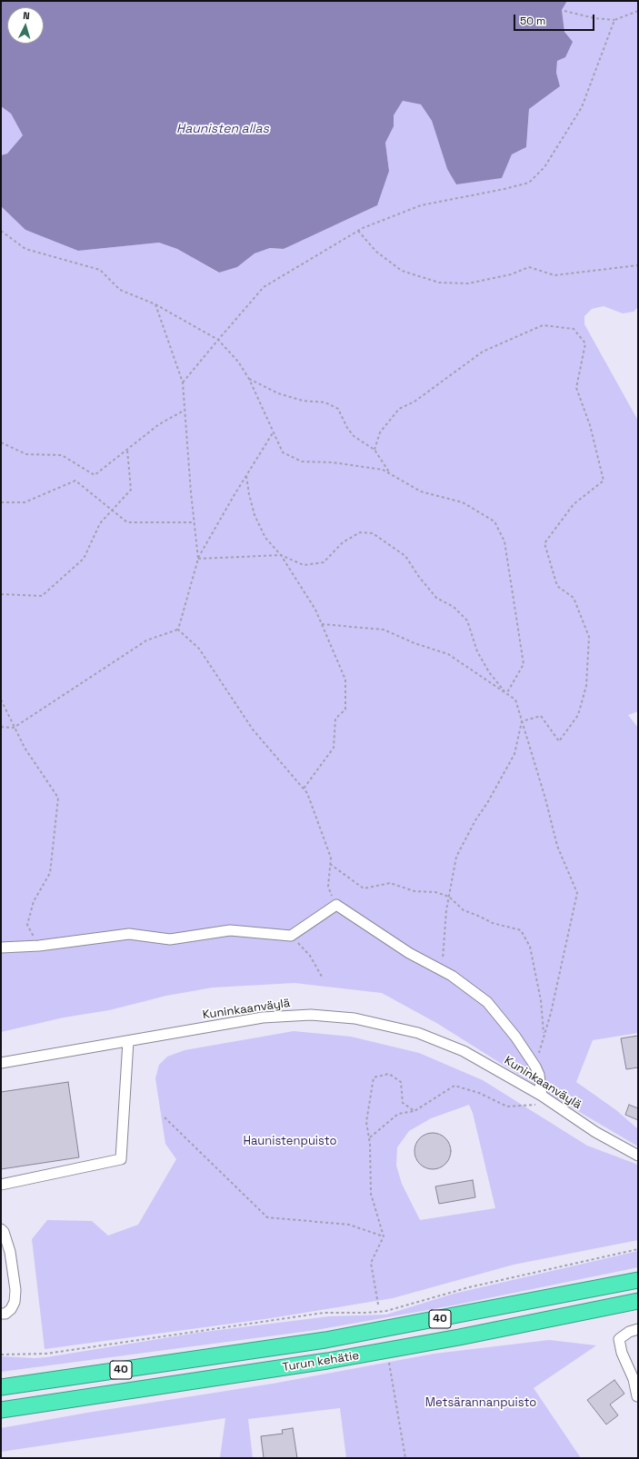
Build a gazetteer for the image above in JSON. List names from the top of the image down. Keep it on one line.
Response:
{"streets":{"highway":["40","Turun kehätie"],"street":["Kuninkaanväylä"]},"water":["Haunisten allas"],"parks":["Haunistenpuisto","Metsärannanpuisto"],"scale_bar":"50 m","north":"top"}
